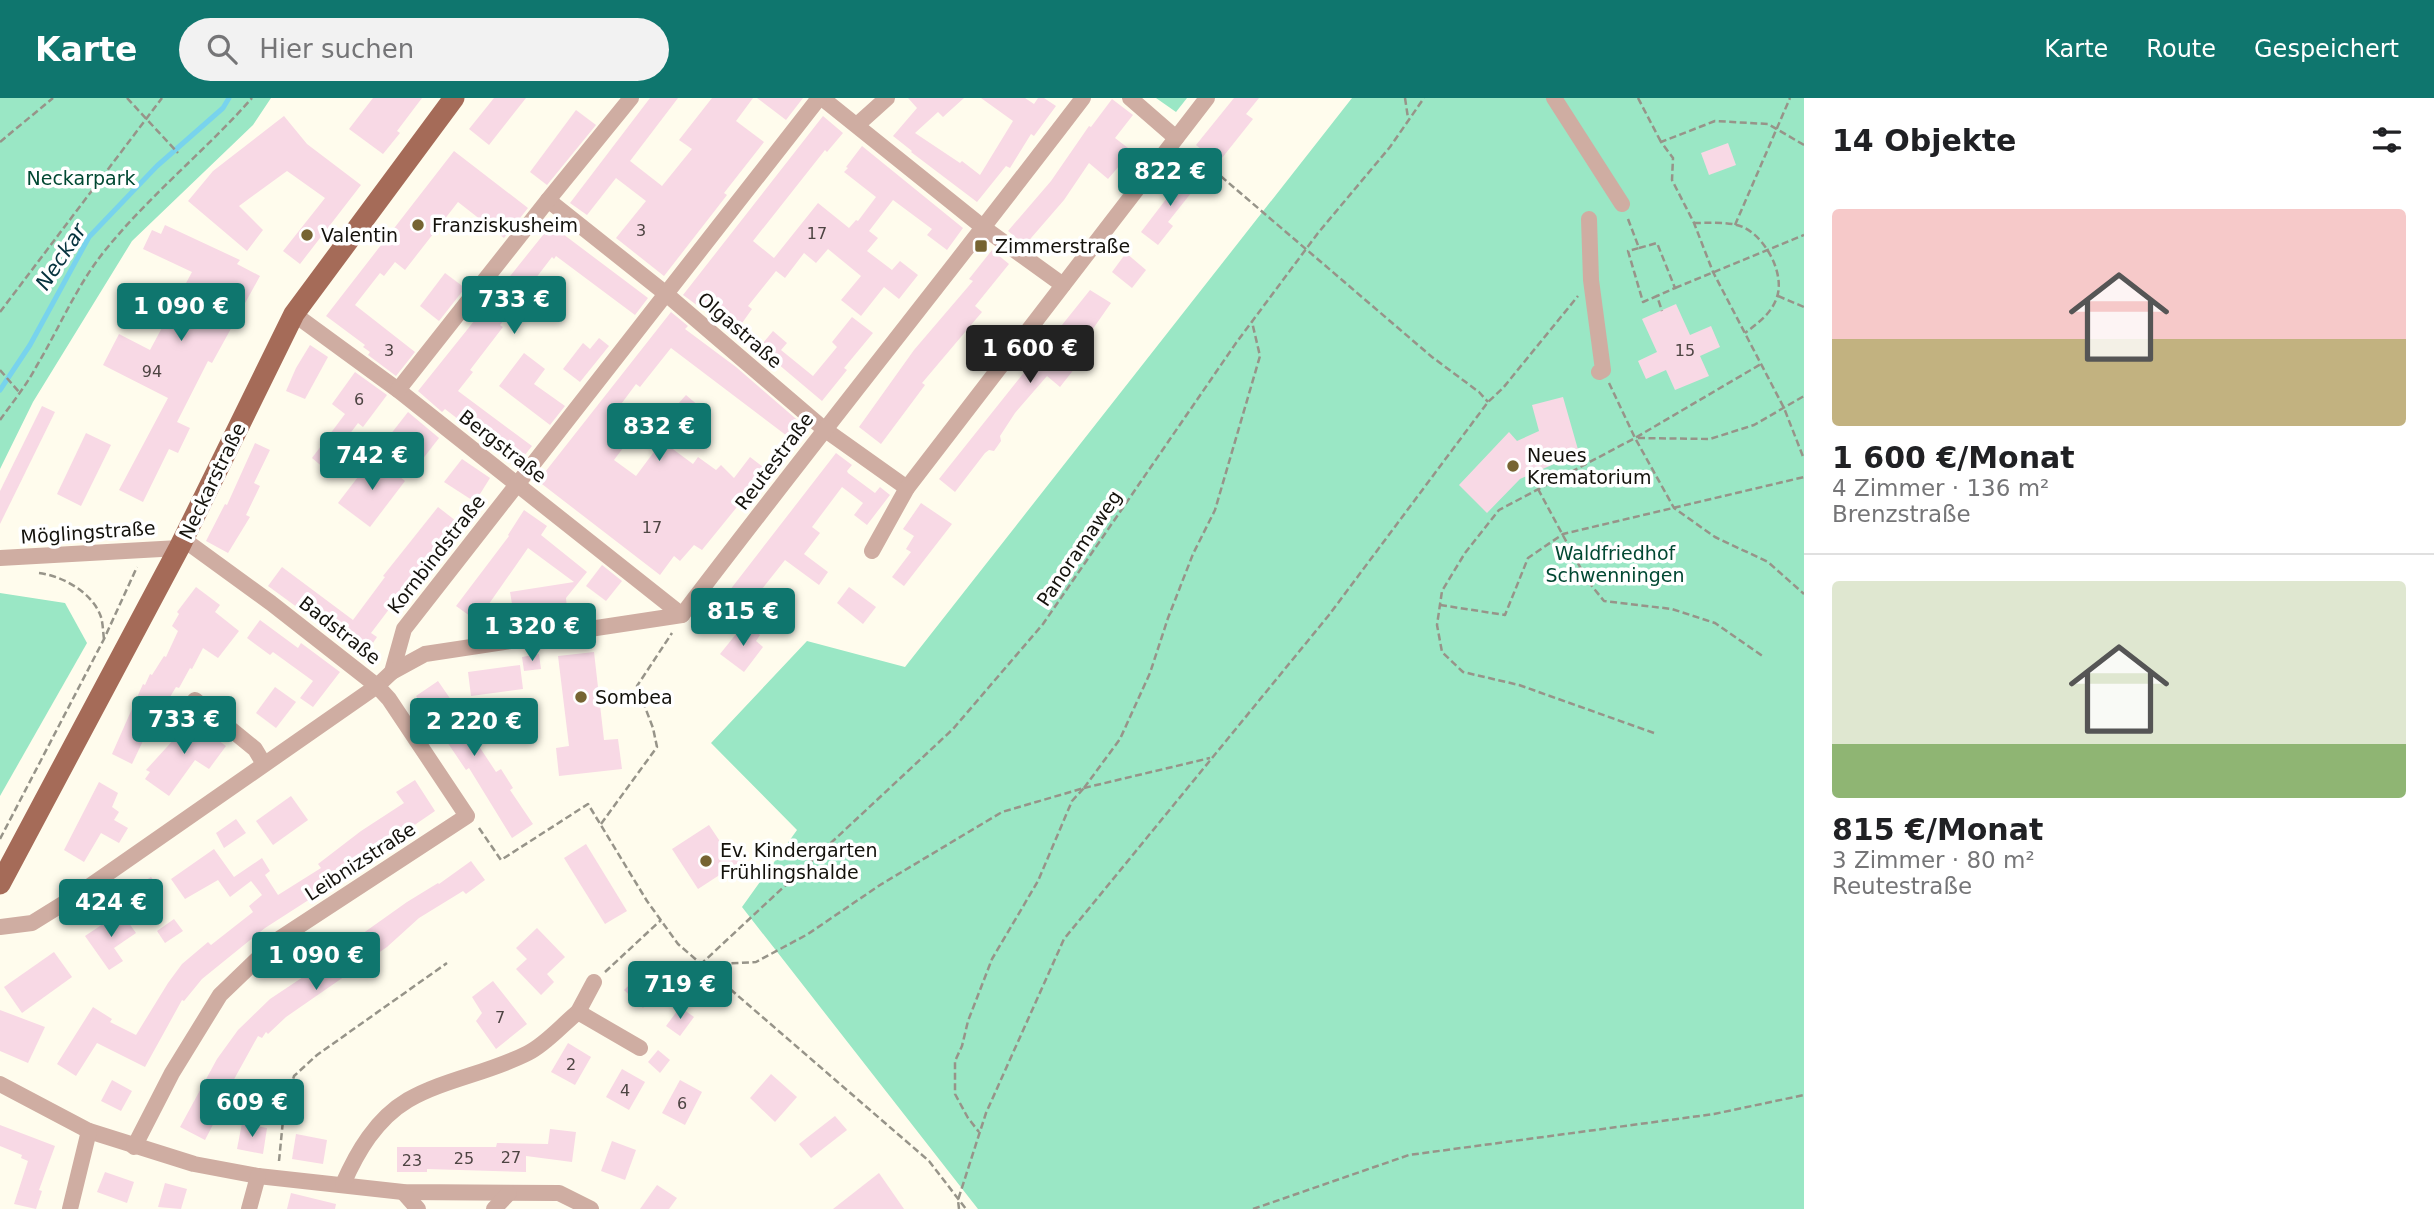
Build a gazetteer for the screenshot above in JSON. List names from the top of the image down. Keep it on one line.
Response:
{"streets":{"main road":["Neckarstraße"],"street":["Olgastraße","Bergstraße","Reutestraße","Möglingstraße","Kornbindstraße","Badstraße","Leibnizstraße"],"path":["Panoramaweg"]},"crossings":[["Olgastraße","Reutestraße"],["Olgastraße","Kornbindstraße"],["Bergstraße","Reutestraße"],["Bergstraße","Neckarstraße"],["Bergstraße","Kornbindstraße"],["Neckarstraße","Möglingstraße"],["Neckarstraße","Badstraße"],["Möglingstraße","Badstraße"],["Badstraße","Leibnizstraße"]],"water":["Neckar"],"parks":["Neckarpark","Waldfriedhof Schwenningen"],"places":{"other":["Franziskusheim","Valentin","Neues Krematorium","Sombea","Ev. Kindergarten Frühlingshalde"],"transit":["Zimmerstraße"]},"house_numbers":["3","17","3","15","94","6","17","7","2","4","6","27","25","23"],"page":{"header":"Karte","search":"Hier suchen","nav":["Karte","Route","Gespeichert"],"heading":"14 Objekte","price":["822 €","733 €","1 090 €","1 600 €","832 €","742 €","815 €","1 320 €","733 €","2 220 €","424 €","1 090 €","719 €","609 €"],"list":[{"name":"1 600 €/Monat","note":"4 Zimmer · 136 m² · Brenzstraße"},{"name":"815 €/Monat","note":"3 Zimmer · 80 m² · Reutestraße"}]}}
